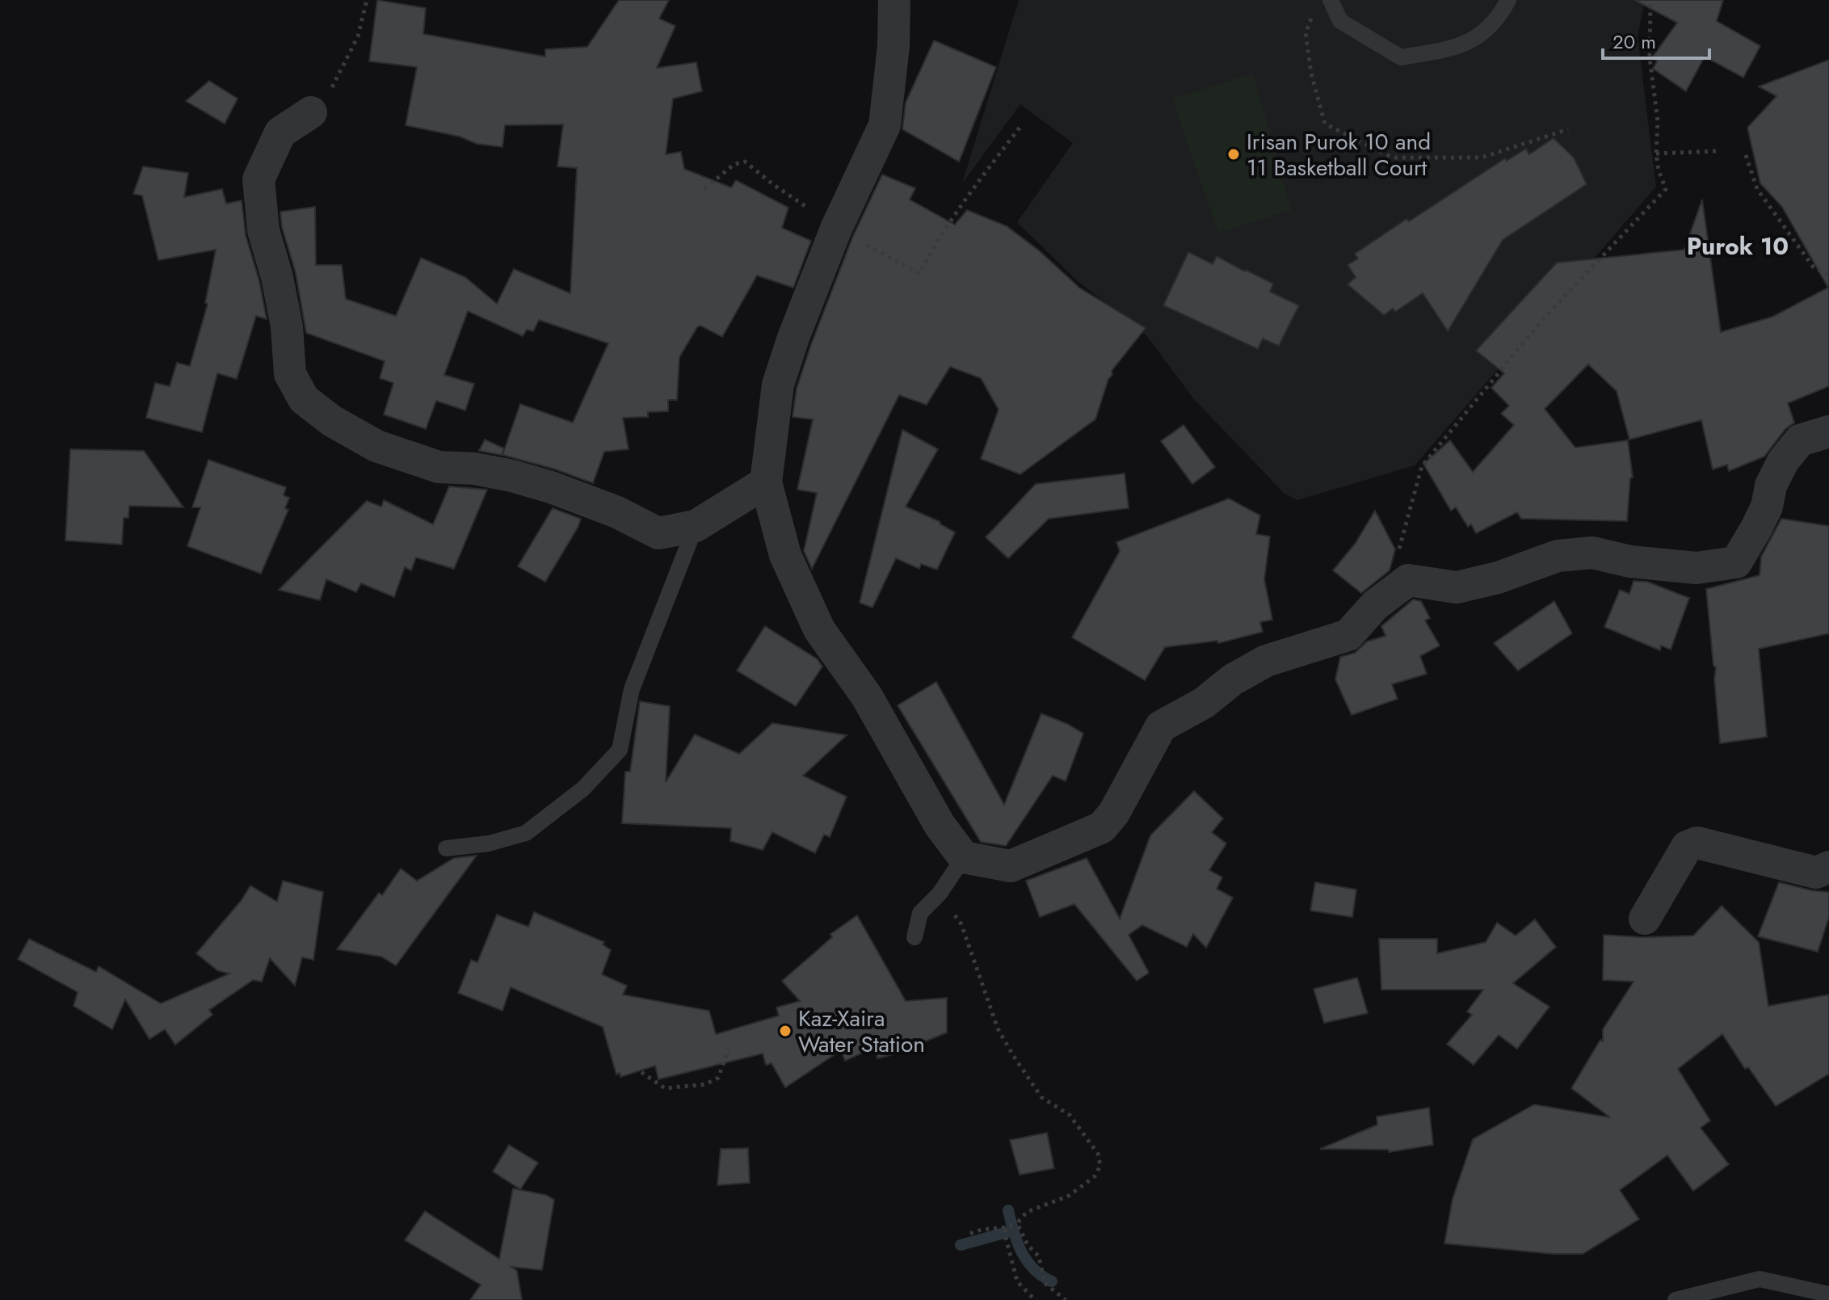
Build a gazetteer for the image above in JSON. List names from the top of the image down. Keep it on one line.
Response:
{"districts":["Purok 10"],"places":["Irisan Purok 10 and 11 Basketball Court","Kaz-Xaira Water Station"],"scale_bar":"20 m"}
